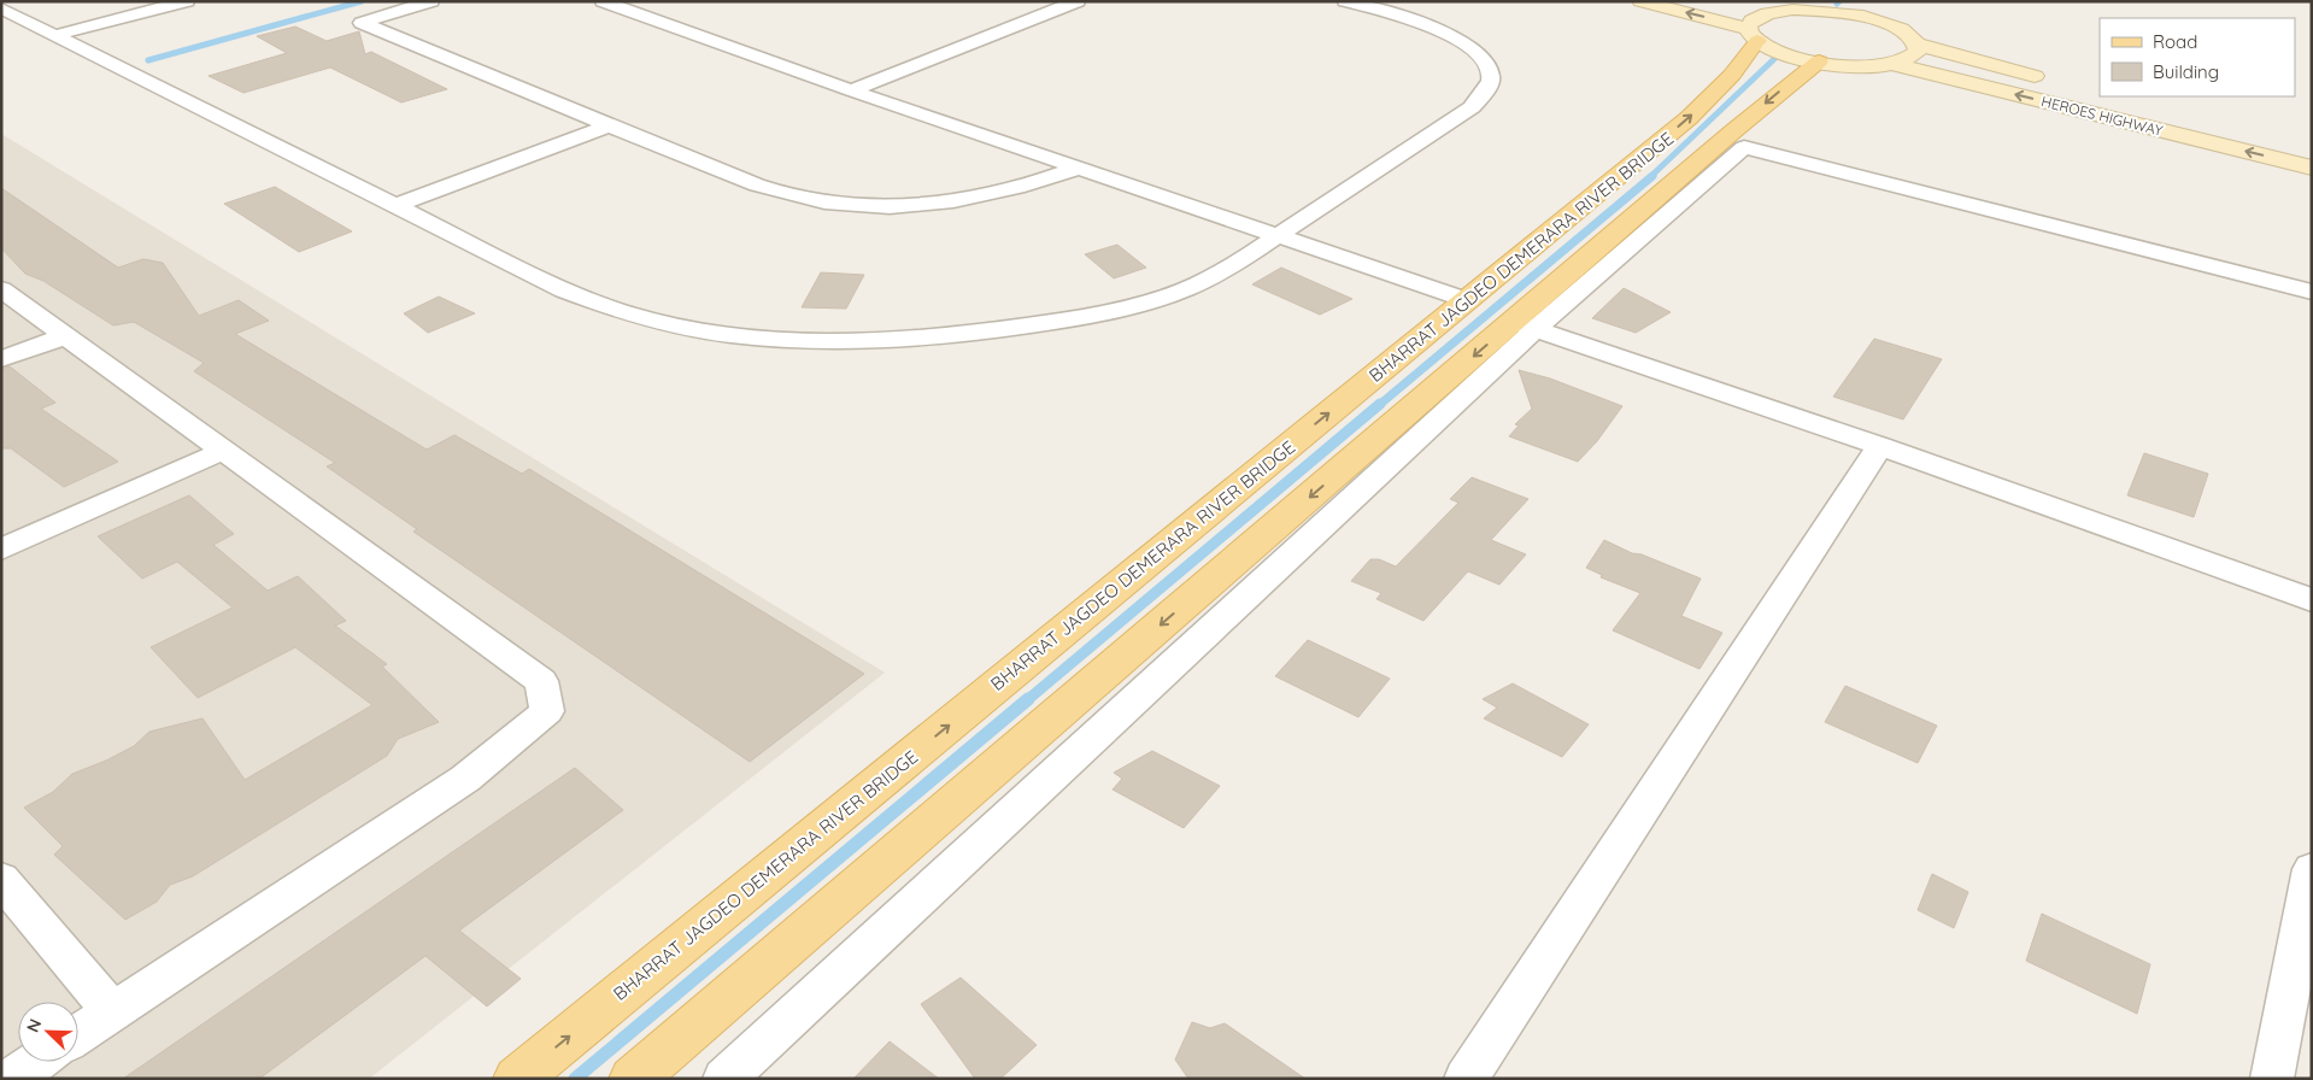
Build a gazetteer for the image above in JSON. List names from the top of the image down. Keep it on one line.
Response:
{"streets":{"main road":["HEROES HIGHWAY","BHARRAT JAGDEO DEMERARA RIVER BRIDGE"]},"legend":["Road","Building"],"north":"top left"}
